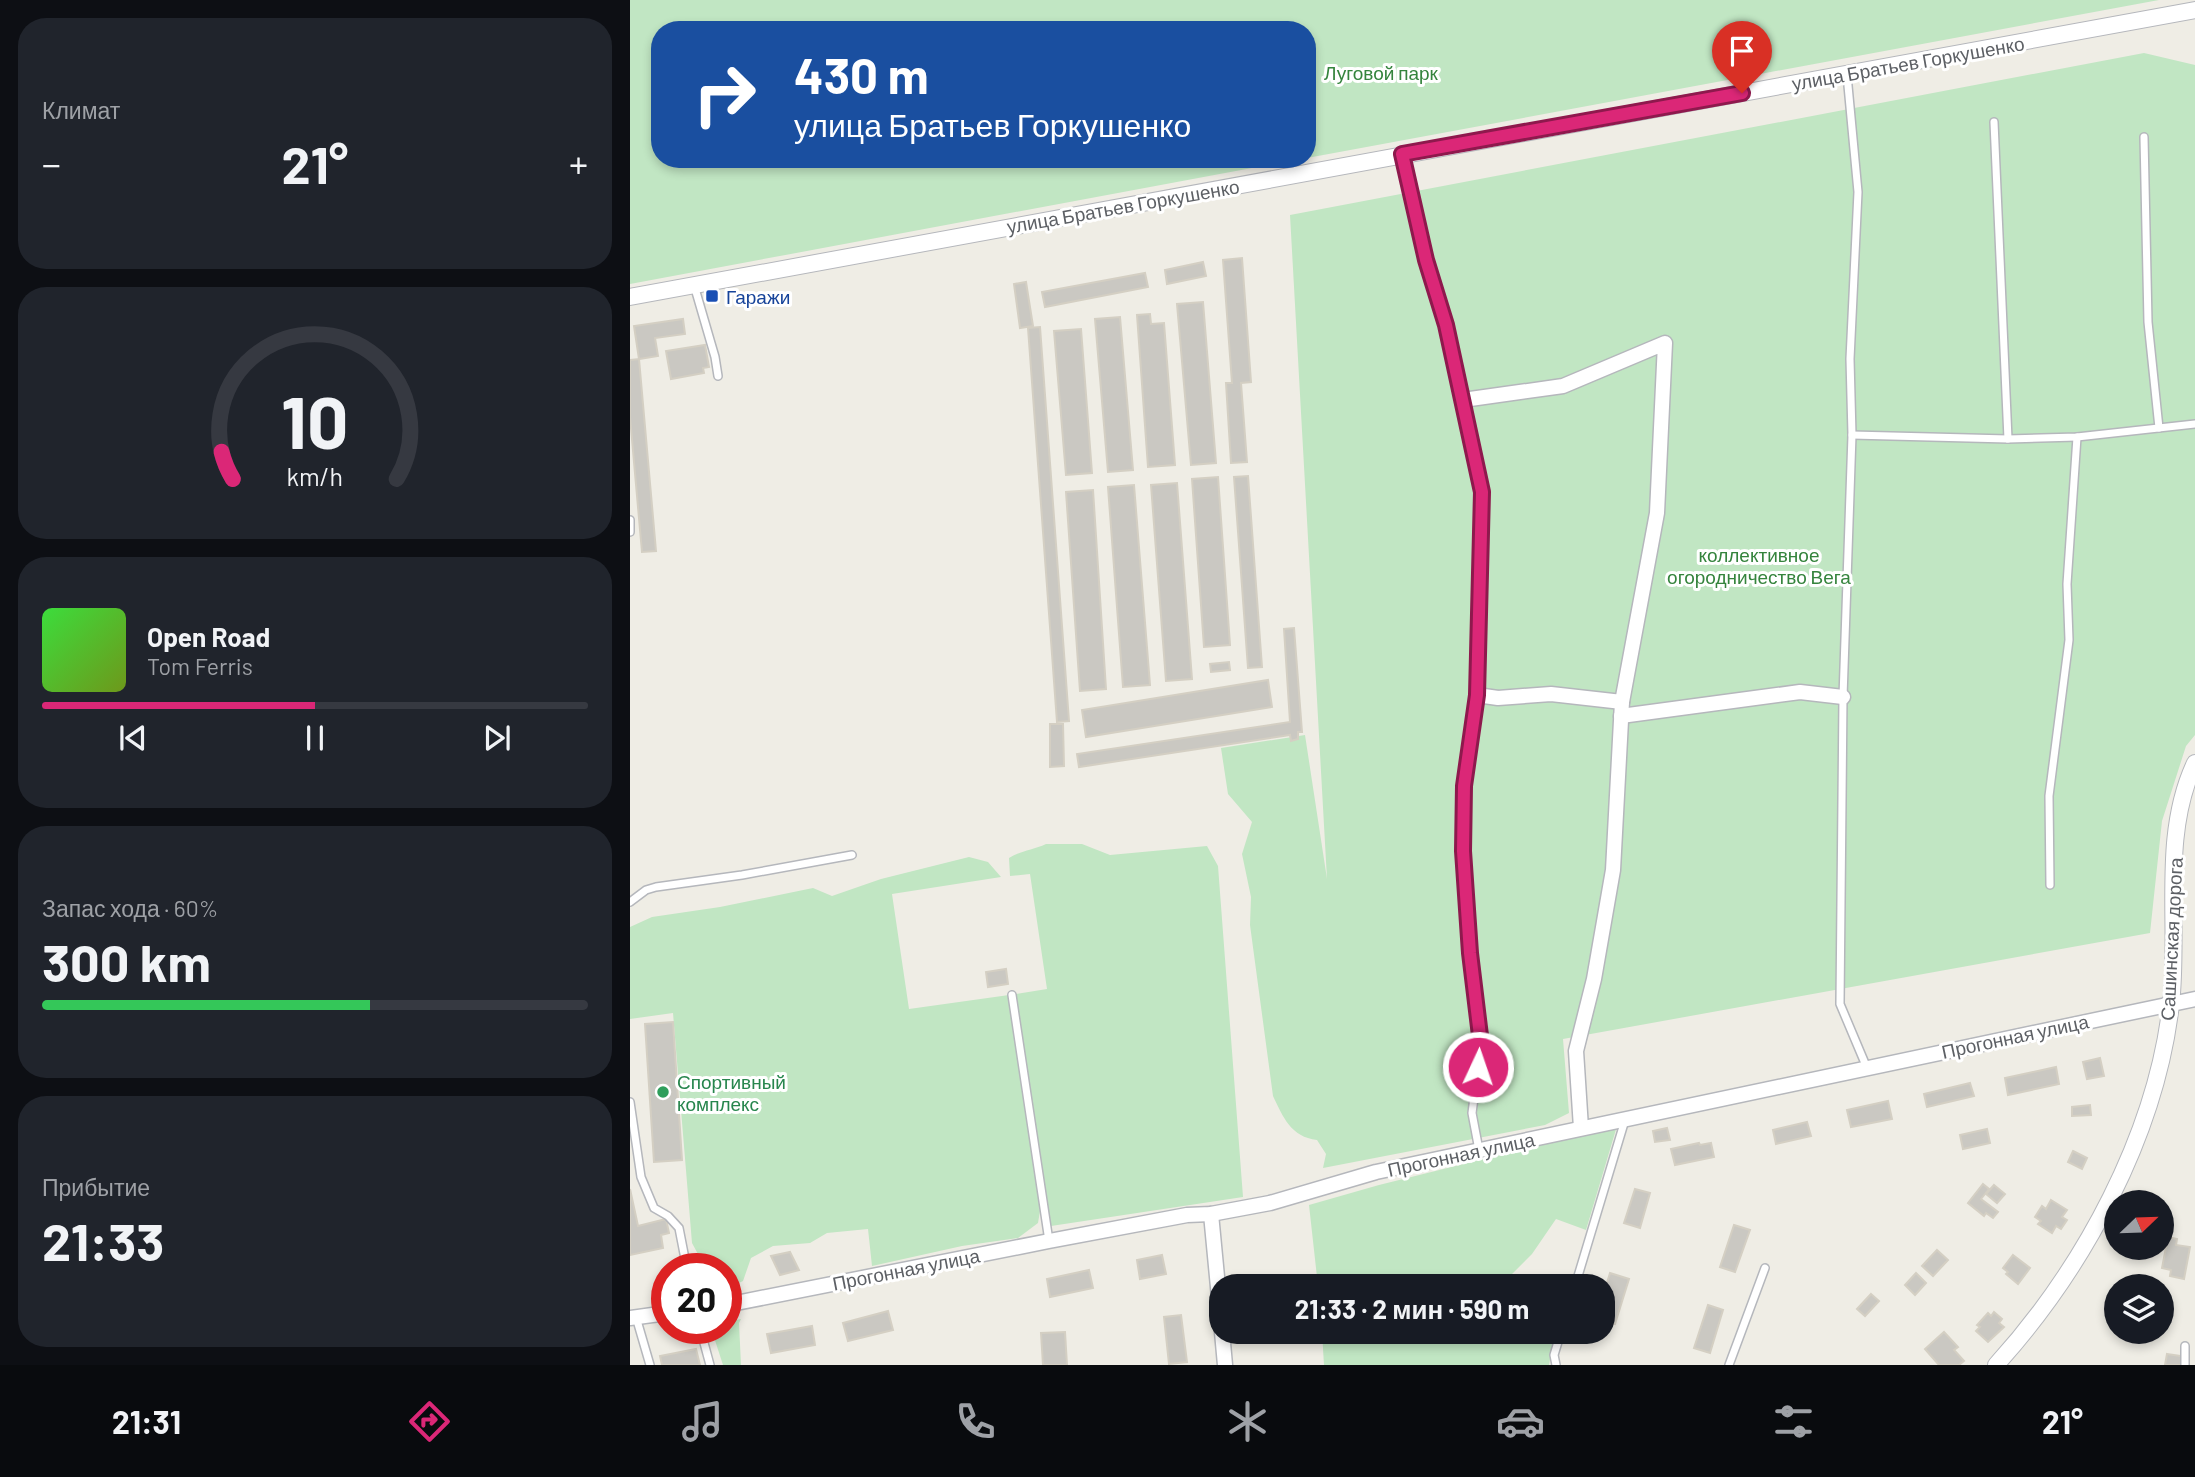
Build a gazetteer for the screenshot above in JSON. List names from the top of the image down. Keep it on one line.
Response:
{"streets":{"street":["улица Братьев Горкушенко","Сашинская дорога","Прогонная улица"]},"crossings":[["Сашинская дорога","Прогонная улица"]],"parks":["Луговой парк","коллективное огородничество Вега"],"places":{"transit":["Гаражи"],"other":["Спортивный комплекс"]},"north":"top right","page":{"tile":["Климат",["Запас хода · 60%","300 km"],["Прибытие","21:33"]],"turn":["430 m","улица Братьев Горкушенко"],"heat":["−","21°","+"],"song":["Open Road","Tom Ferris"],"limit":"20","trip":"21:33 · 2 мин · 590 m","tabs":["21:31","21°"],"gauge":["10","km/h"]}}
